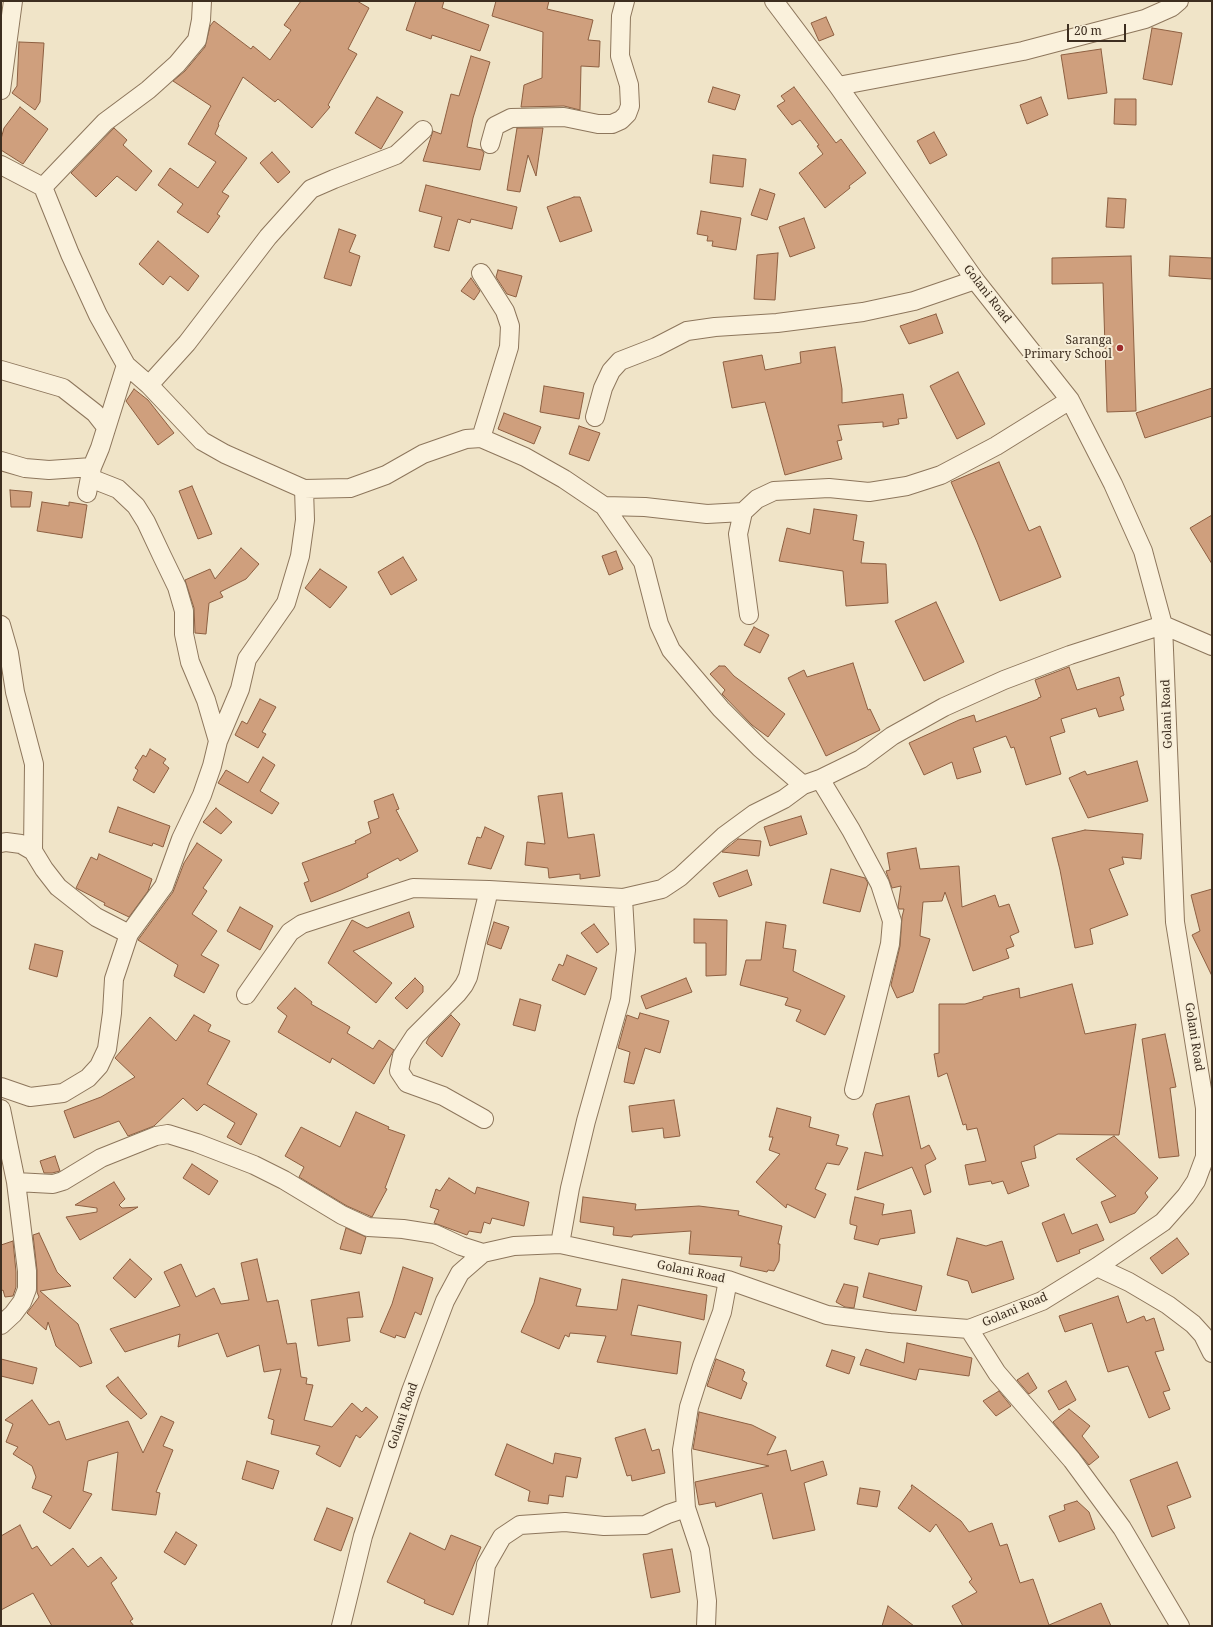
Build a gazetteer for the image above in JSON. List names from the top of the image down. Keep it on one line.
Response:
{"streets":{"street":["Golani Road"]},"places":["Saranga Primary School"],"scale_bar":"20 m"}
